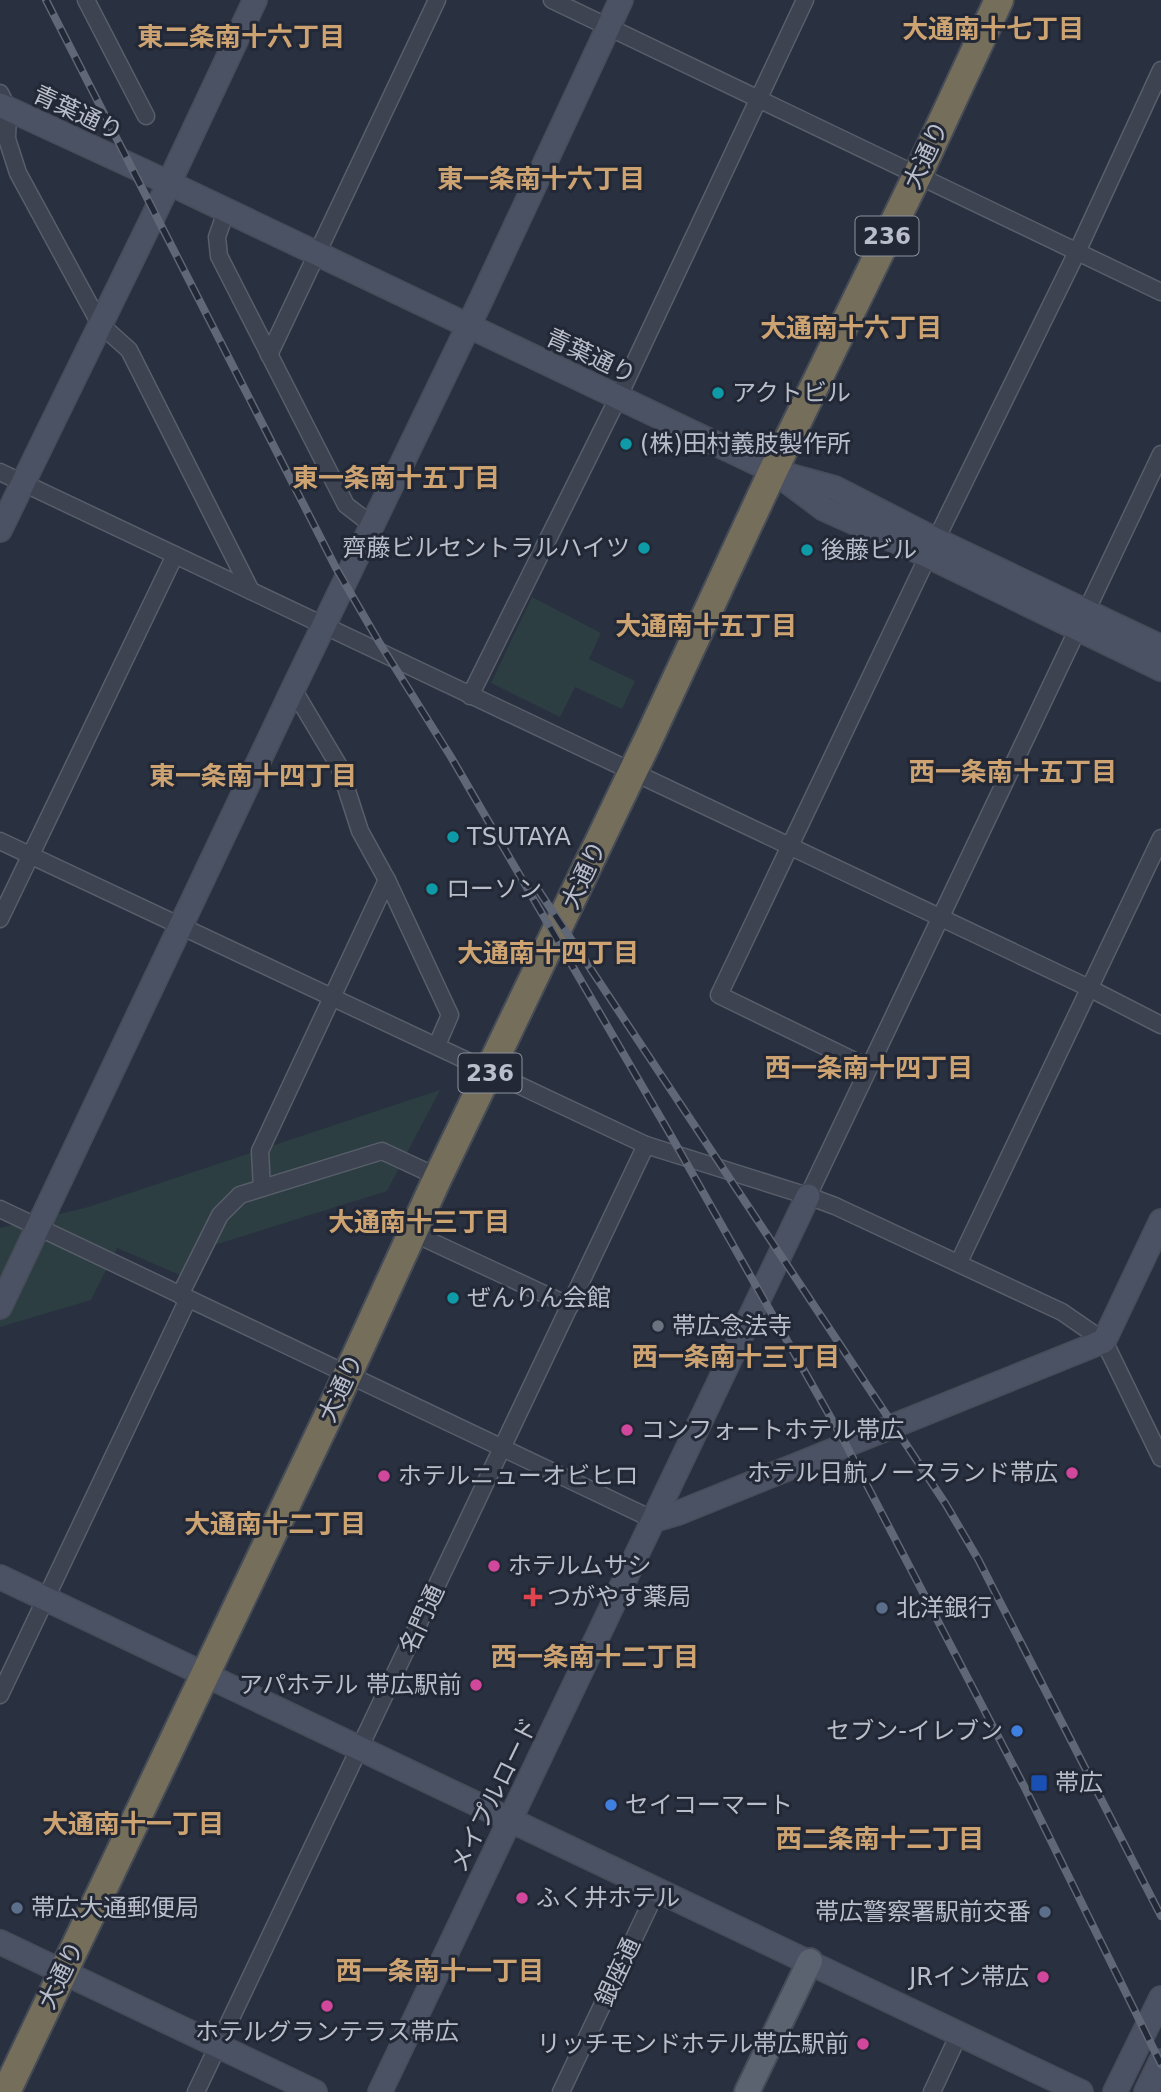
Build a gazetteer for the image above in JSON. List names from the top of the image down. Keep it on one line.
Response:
{"streets":{"highway":["大通り","236"],"street":["青葉通り","名門通","メイプルロード","銀座通"]},"crossings":[["青葉通り","大通り"]],"districts":["大通南十七丁目","東二条南十六丁目","東一条南十六丁目","大通南十六丁目","東一条南十五丁目","大通南十五丁目","西一条南十五丁目","東一条南十四丁目","大通南十四丁目","西一条南十四丁目","大通南十三丁目","西一条南十三丁目","大通南十二丁目","西一条南十二丁目","大通南十一丁目","西二条南十二丁目","西一条南十一丁目"],"places":{"other":["アクトビル","(株)田村義肢製作所","齊藤ビルセントラルハイツ","後藤ビル","TSUTAYA","ローソン","ぜんりん会館","帯広念法寺","コンフォートホテル帯広","ホテル日航ノースランド帯広","ホテルニューオビヒロ","ホテルムサシ","北洋銀行","アパホテル 帯広駅前","セブン-イレブン","セイコーマート","ふく井ホテル","帯広大通郵便局","帯広警察署駅前交番","JRイン帯広","ホテルグランテラス帯広","リッチモンドホテル帯広駅前"],"health":["つがやす薬局"],"transit":["帯広"]}}
